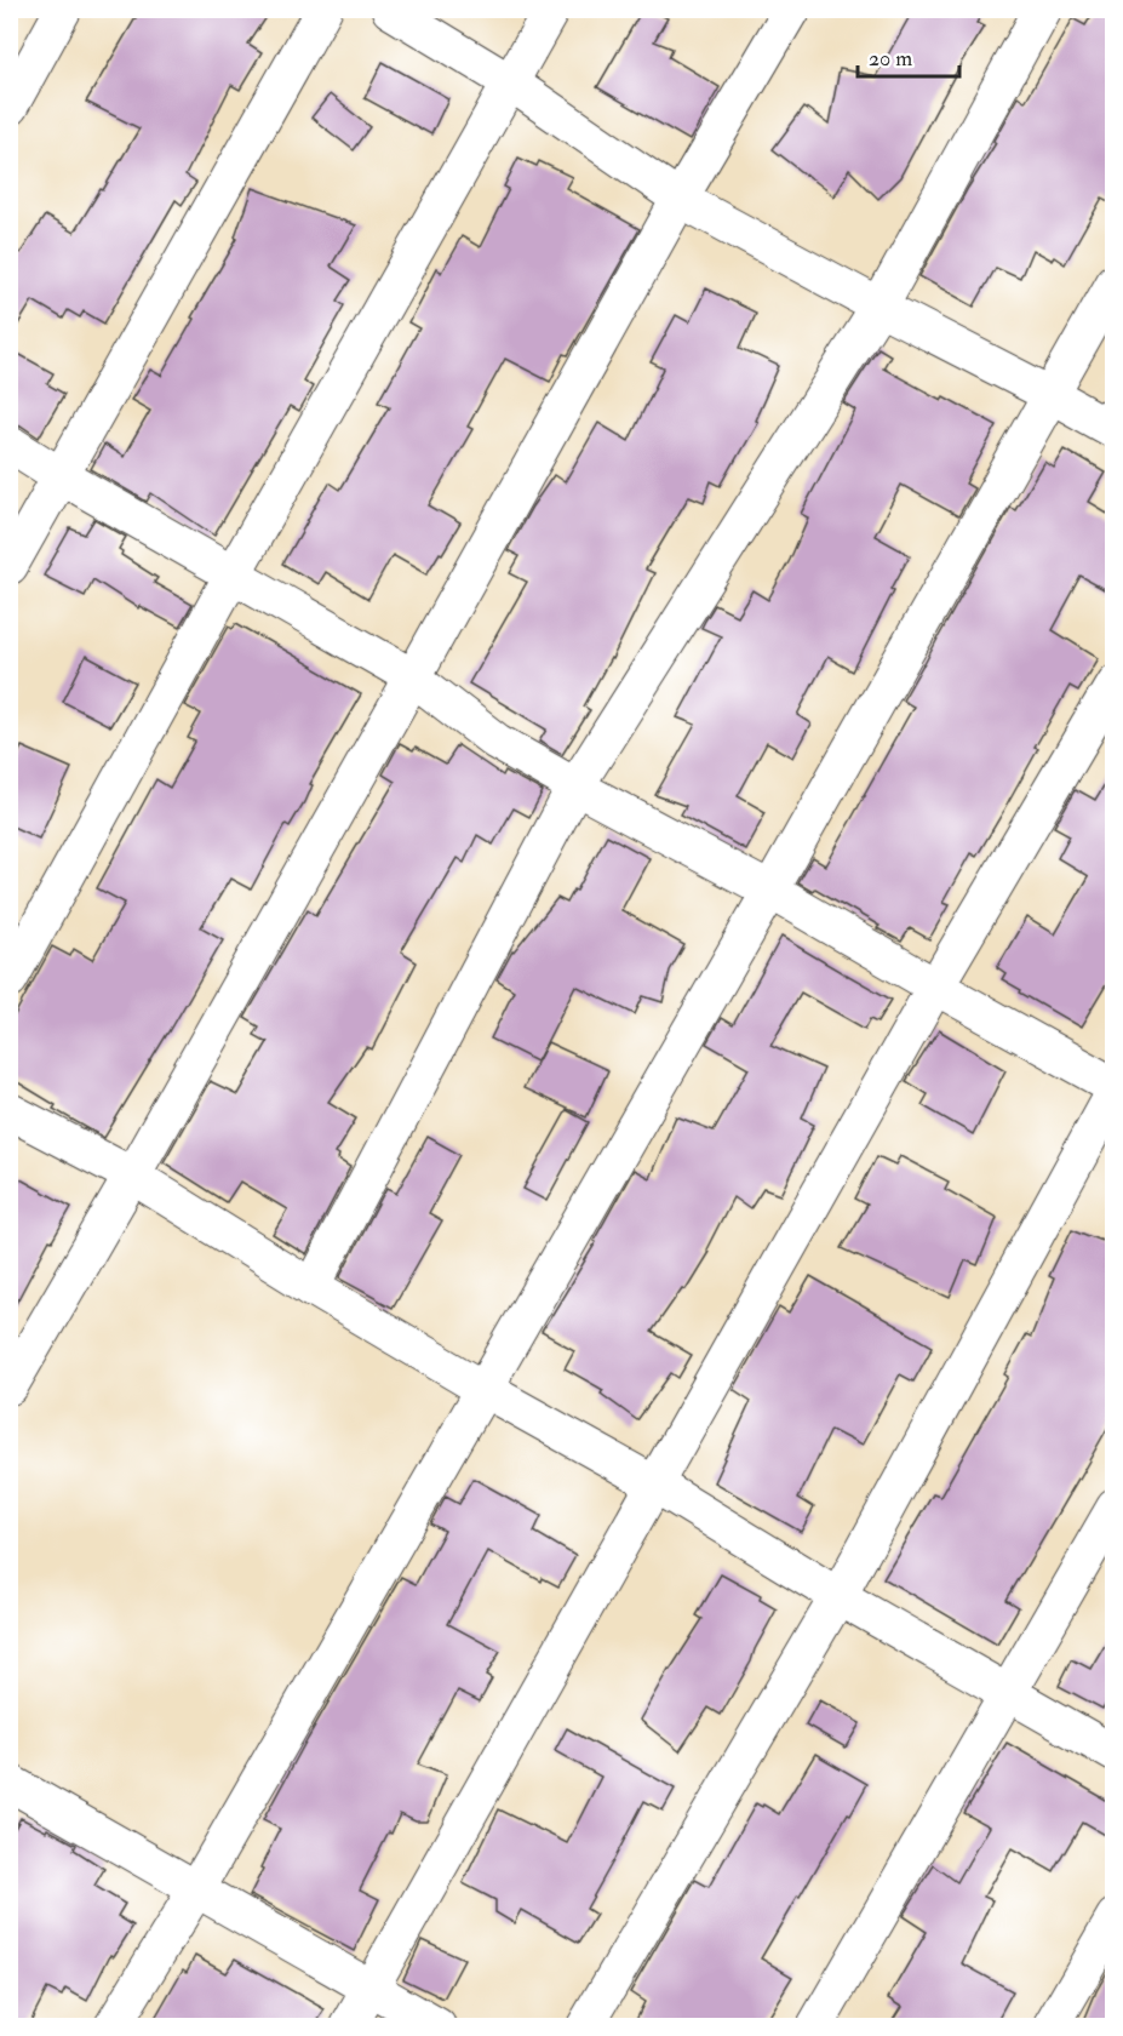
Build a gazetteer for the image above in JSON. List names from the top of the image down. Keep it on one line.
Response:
{"scale_bar":"20 m"}
